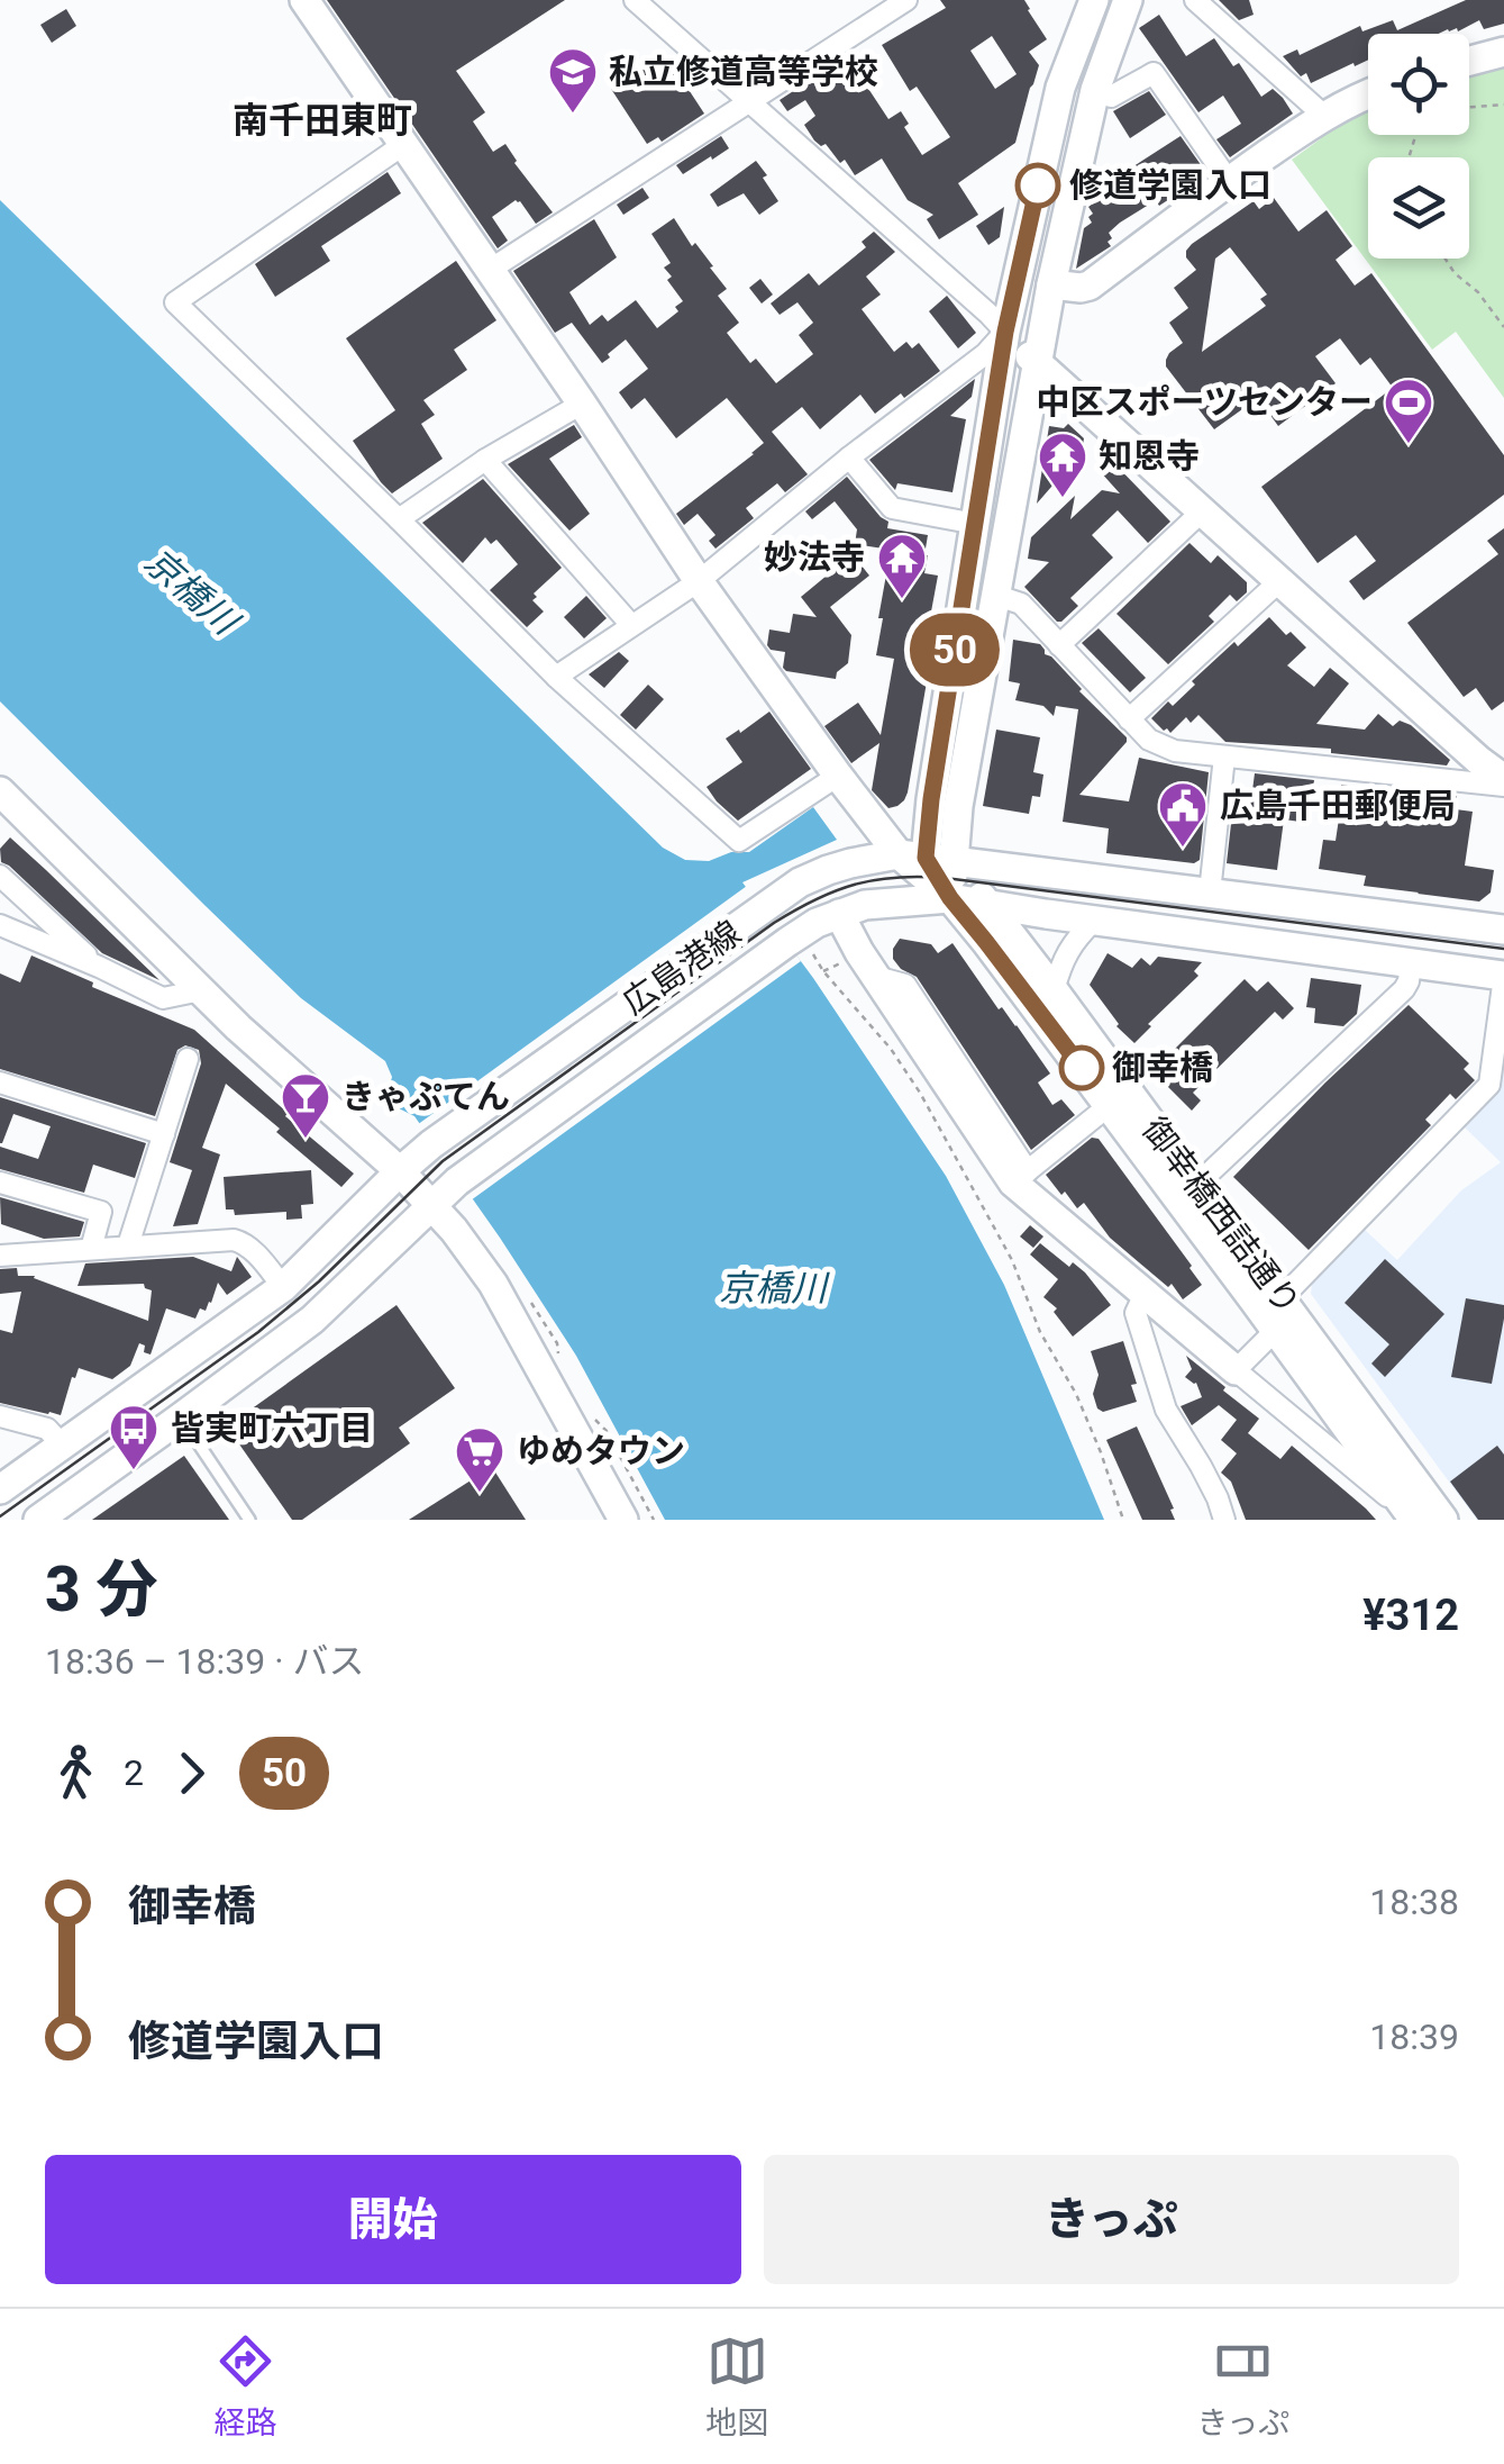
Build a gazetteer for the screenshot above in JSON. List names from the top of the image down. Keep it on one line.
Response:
{"streets":{"street":["広島港線","御幸橋西詰通り"]},"crossings":[["広島港線","御幸橋西詰通り"]],"districts":["南千田東町"],"water":["京橋川"],"places":{"school or university":["私立修道高等学校"],"other":["修道学園入口","御幸橋"],"sports":["中区スポーツセンター"],"temple":["知恩寺","妙法寺"],"public building":["広島千田郵便局"],"bar":["きゃぷてん"],"bus stop":["皆実町六丁目"],"supermarket":["ゆめタウン"]},"lines":["bus line 50"],"page":{"on_map":"50","heading":["3 分","18:36 – 18:39 · バス","¥312"],"legs":["2","50"],"list":[{"name":"御幸橋","value":"18:38"},{"name":"修道学園入口","value":"18:39"}],"buttons":["開始","きっぷ"],"tabs":["経路","地図","きっぷ"]}}
